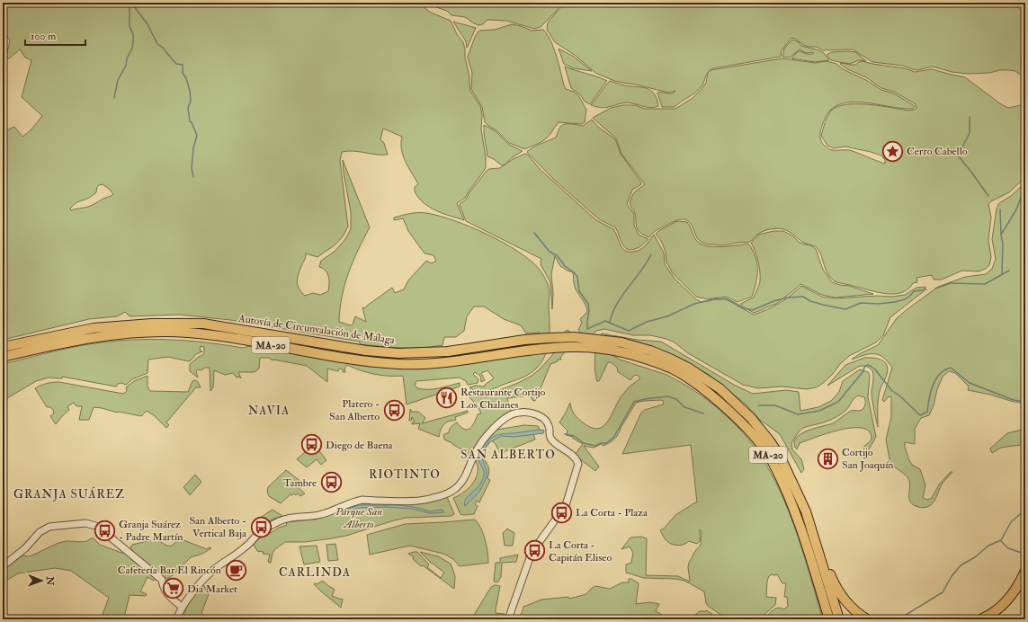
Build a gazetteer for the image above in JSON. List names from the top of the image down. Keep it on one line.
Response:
{"streets":{"highway":["Autovía de Circunvalación de Málaga","MA-20"]},"districts":["NAVIA","SAN ALBERTO","RIOTINTO","GRANJA SUÁREZ","CARLINDA"],"parks":["Parque San Alberto"],"places":{"place":["Cerro Cabello"],"restaurant":["Restaurante Cortijo Los Chalanes"],"bus stop":["Platero - San Alberto","Diego de Baena","Tambre","La Corta - Plaza","San Alberto - Vertical Baja","Granja Suárez - Padre Martín","La Corta - Capitán Eliseo"],"building":["Cortijo San Joaquín"],"cafe":["Cafetería Bar El Rincón"],"supermarket":["Dia Market"]},"scale_bar":"100 m","north":"right"}
